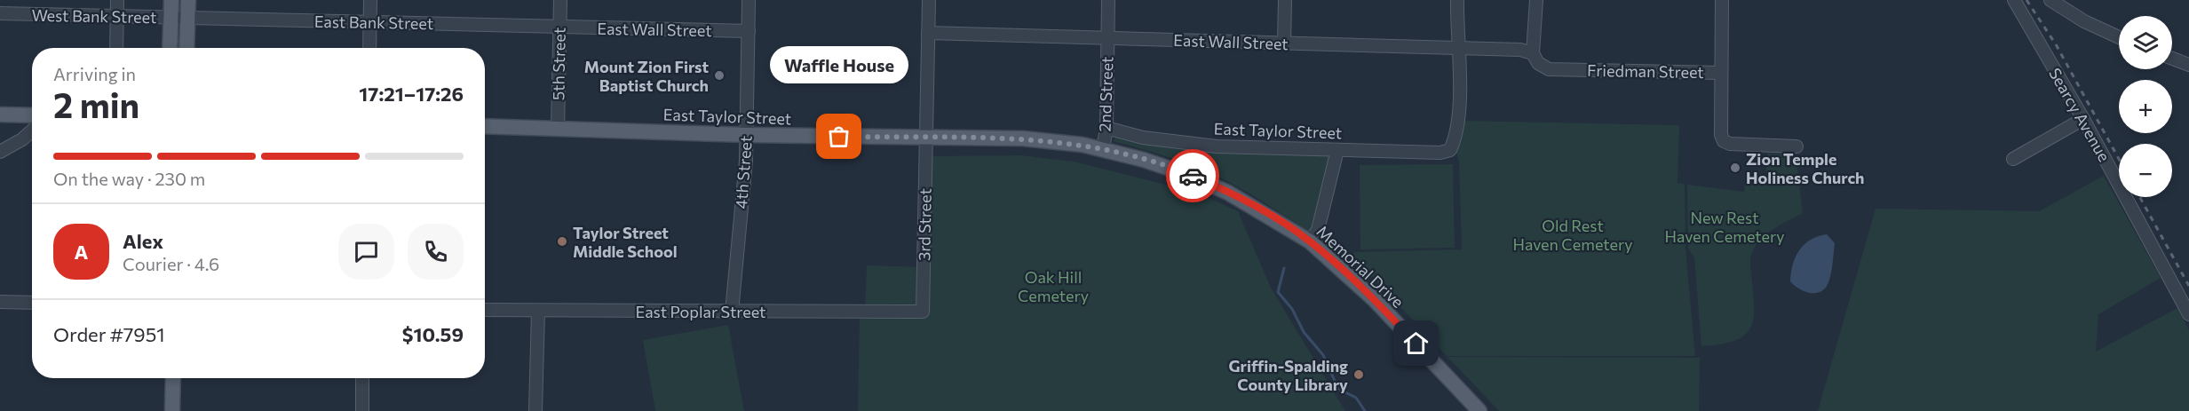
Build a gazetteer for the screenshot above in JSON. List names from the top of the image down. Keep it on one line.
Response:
{"streets":{"main road":["East Taylor Street","Memorial Drive"],"street":["West Bank Street","East Bank Street","East Wall Street","5th Street","Friedman Street","2nd Street","Searcy Avenue","4th Street","3rd Street","East Poplar Street"]},"crossings":[["West Bank Street","East Bank Street"],["East Bank Street","East Wall Street"],["East Bank Street","5th Street"],["East Wall Street","5th Street"],["East Wall Street","Friedman Street"],["East Wall Street","2nd Street"],["East Wall Street","East Taylor Street"],["East Wall Street","4th Street"],["East Wall Street","3rd Street"],["5th Street","East Taylor Street"],["2nd Street","East Taylor Street"],["2nd Street","Memorial Drive"],["East Taylor Street","4th Street"],["East Taylor Street","3rd Street"],["East Taylor Street","Memorial Drive"],["4th Street","East Poplar Street"],["3rd Street","East Poplar Street"]],"parks":["New Rest Haven Cemetery","Old Rest Haven Cemetery","Oak Hill Cemetery"],"places":["Mount Zion First Baptist Church","Waffle House","Zion Temple Holiness Church","Taylor Street Middle School","Griffin-Spalding County Library"],"page":{"map_buttons":["+","−"],"bubble":"Waffle House","heading":["2 min","Arriving in","17:21–17:26"],"panel":["Alex","Courier · 4.6","Order #7951","$10.59"],"bar":"On the way · 230 m","round":"A"}}
